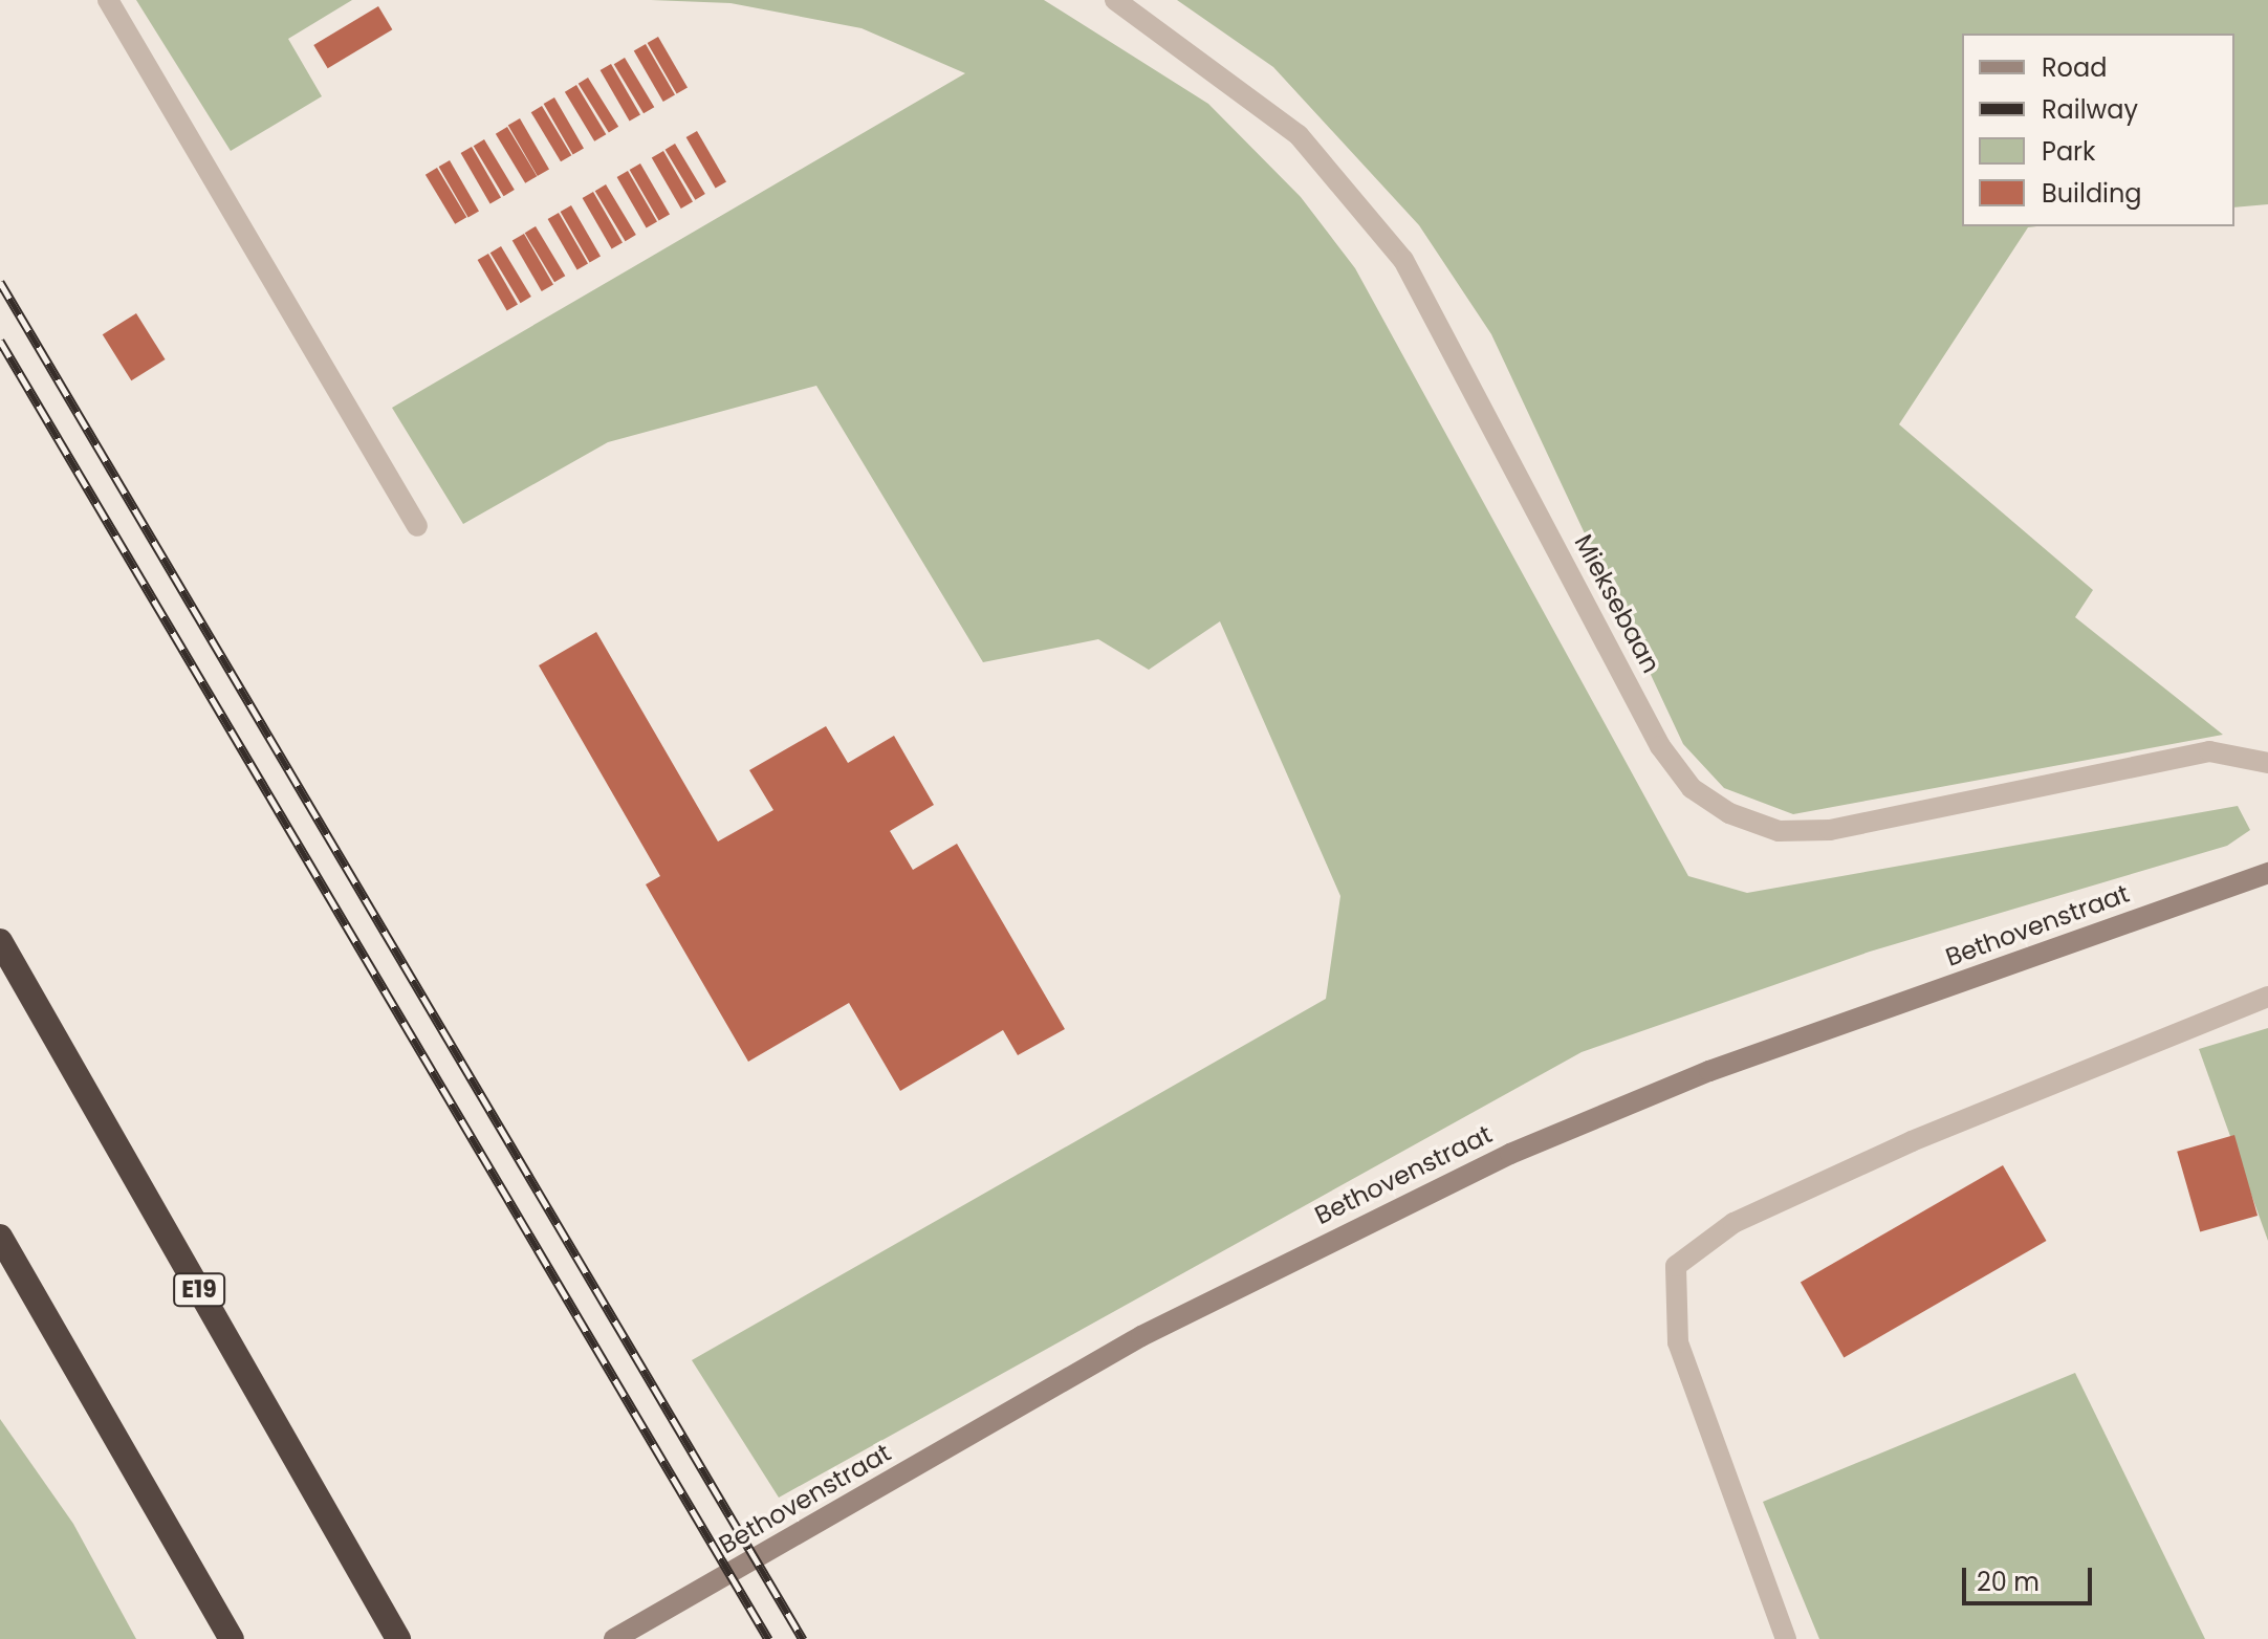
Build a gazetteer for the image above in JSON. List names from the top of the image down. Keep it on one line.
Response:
{"streets":{"highway":["E19"],"main road":["Bethovenstraat"],"street":["Mieksebaan"]},"legend":["Road","Railway","Park","Building"],"scale_bar":"20 m"}
